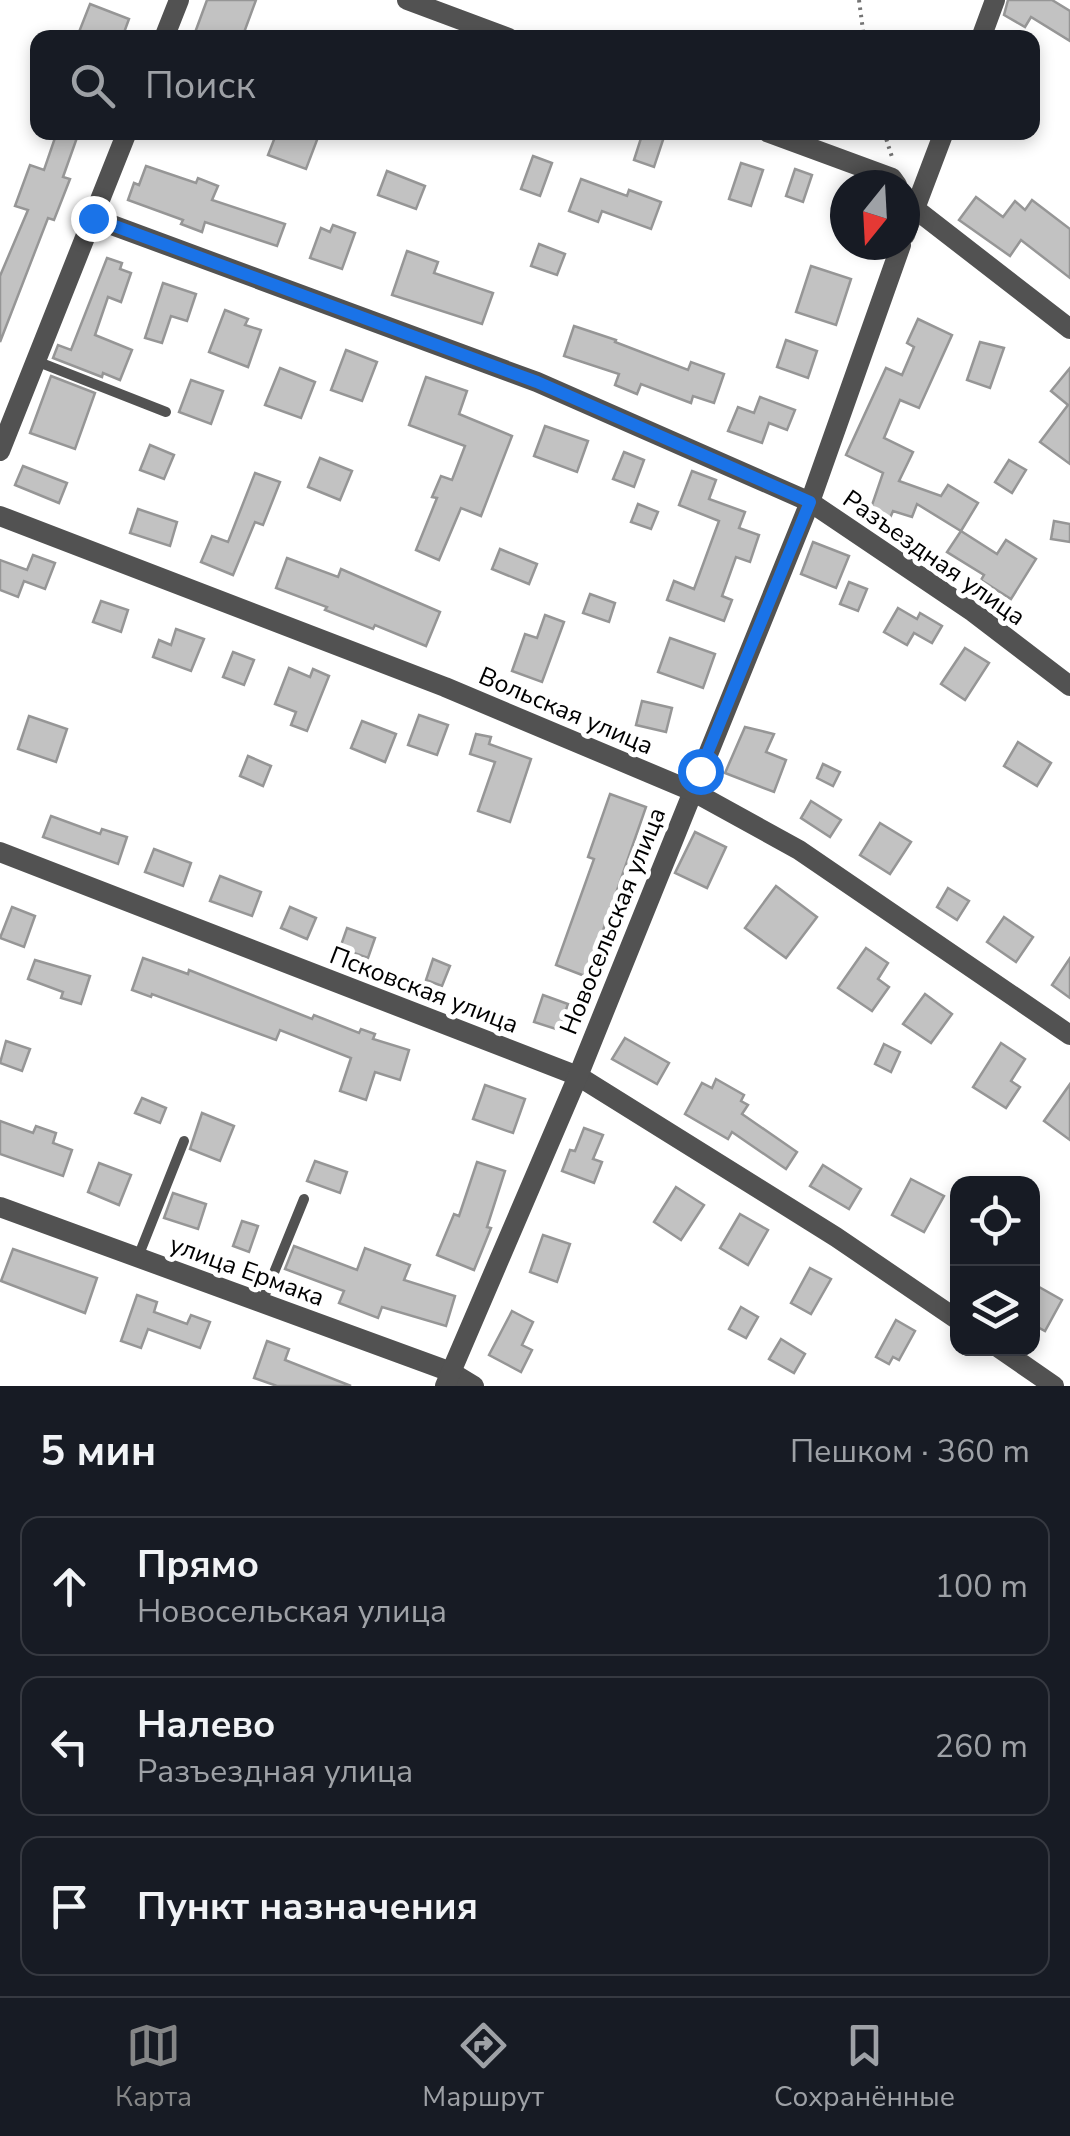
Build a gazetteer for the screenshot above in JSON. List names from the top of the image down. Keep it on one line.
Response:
{"streets":{"street":["Разъездная улица","Вольская улица","Новосельская улица","Псковская улица","улица Ермака"]},"crossings":[["Разъездная улица","Новосельская улица"],["Вольская улица","Новосельская улица"],["Новосельская улица","Псковская улица"],["Новосельская улица","улица Ермака"]],"north":"bottom","page":{"search":"Поиск","heading":["5 мин","Пешком · 360 m"],"list":[["Прямо","Новосельская улица","100 m"],["Налево","Разъездная улица","260 m"],"Пункт назначения"],"nav":["Карта","Маршрут","Сохранённые"]}}
